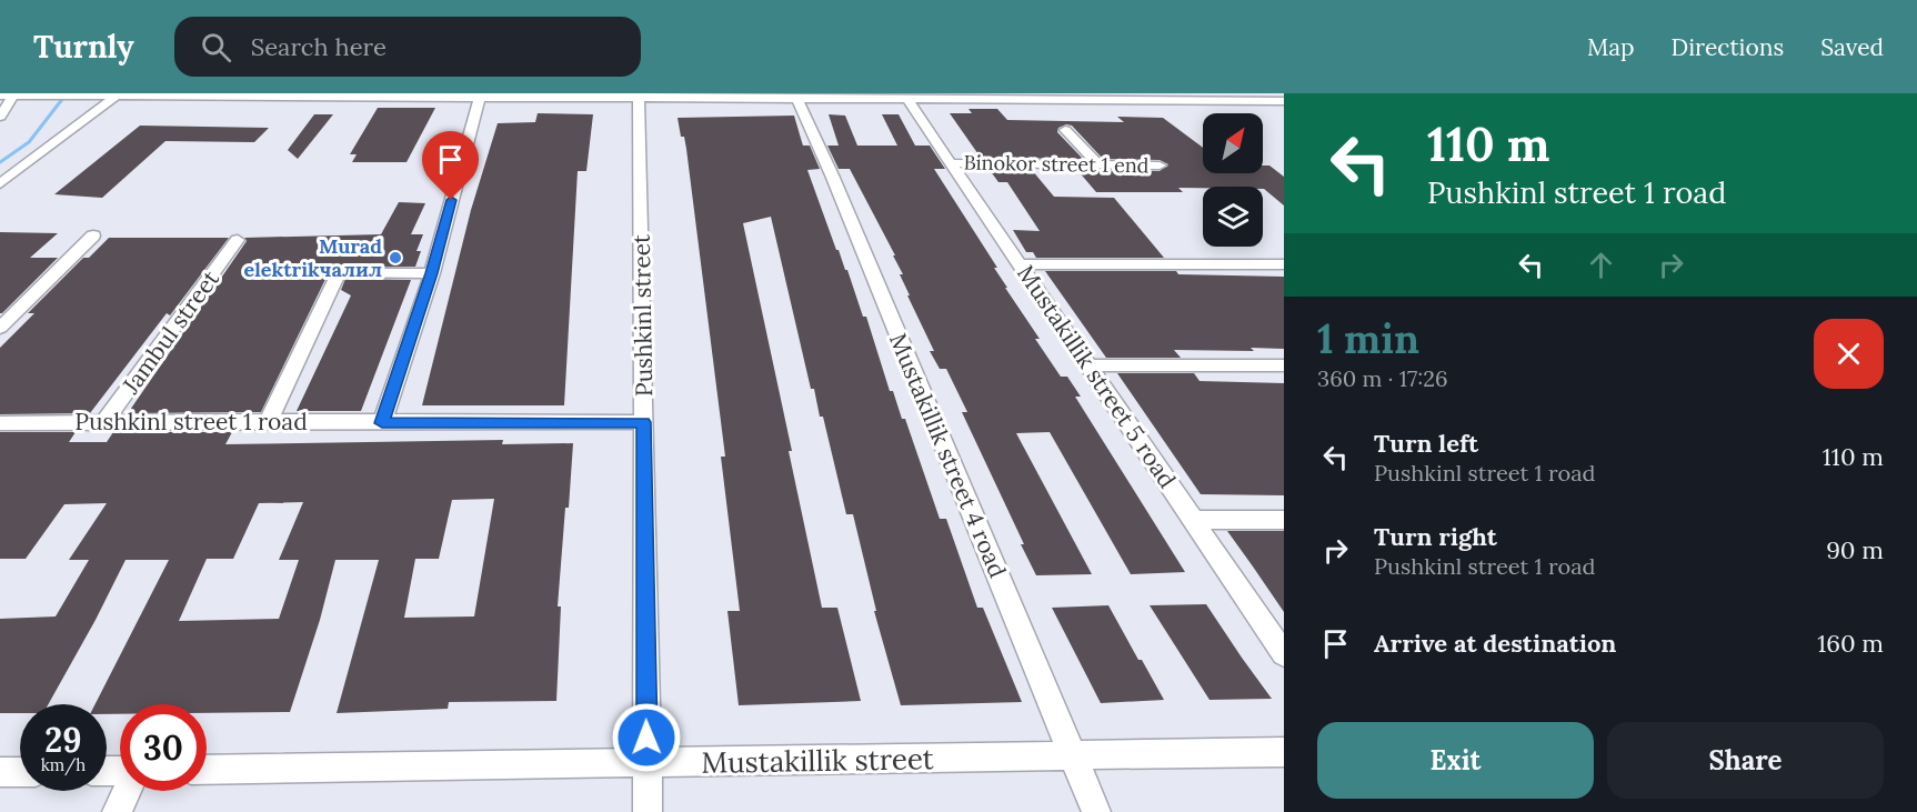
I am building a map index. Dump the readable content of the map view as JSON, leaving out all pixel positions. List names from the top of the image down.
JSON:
{
  "streets": {
    "street": [
      "Binokor street 1 end",
      "Pushkinl street",
      "Jambul street",
      "Mustakillik street 5 road",
      "Pushkinl street 1 road",
      "Mustakillik street 4 road",
      "Mustakillik street"
    ]
  },
  "crossings": [
    ["Binokor street 1 end", "Mustakillik street 5 road"],
    ["Pushkinl street", "Pushkinl street 1 road"],
    ["Pushkinl street", "Mustakillik street"],
    ["Jambul street", "Pushkinl street 1 road"],
    ["Mustakillik street 4 road", "Mustakillik street"]
  ],
  "places": ["Murad elektrikчалил"],
  "north": "top right",
  "page": {
    "header": "Turnly",
    "search": "Search here",
    "nav": ["Map", "Directions", "Saved"],
    "turn": ["110 m", "Pushkinl street 1 road"],
    "heading": ["1 min", "360 m · 17:26"],
    "list": [
      {
        "name": "Turn left",
        "note": "Pushkinl street 1 road",
        "value": "110 m"
      },
      {
        "name": "Turn right",
        "note": "Pushkinl street 1 road",
        "value": "90 m"
      },
      {
        "name": "Arrive at destination",
        "value": "160 m"
      }
    ],
    "speed": "29 km/h",
    "limit": "30",
    "buttons": ["Exit", "Share"]
  }
}
